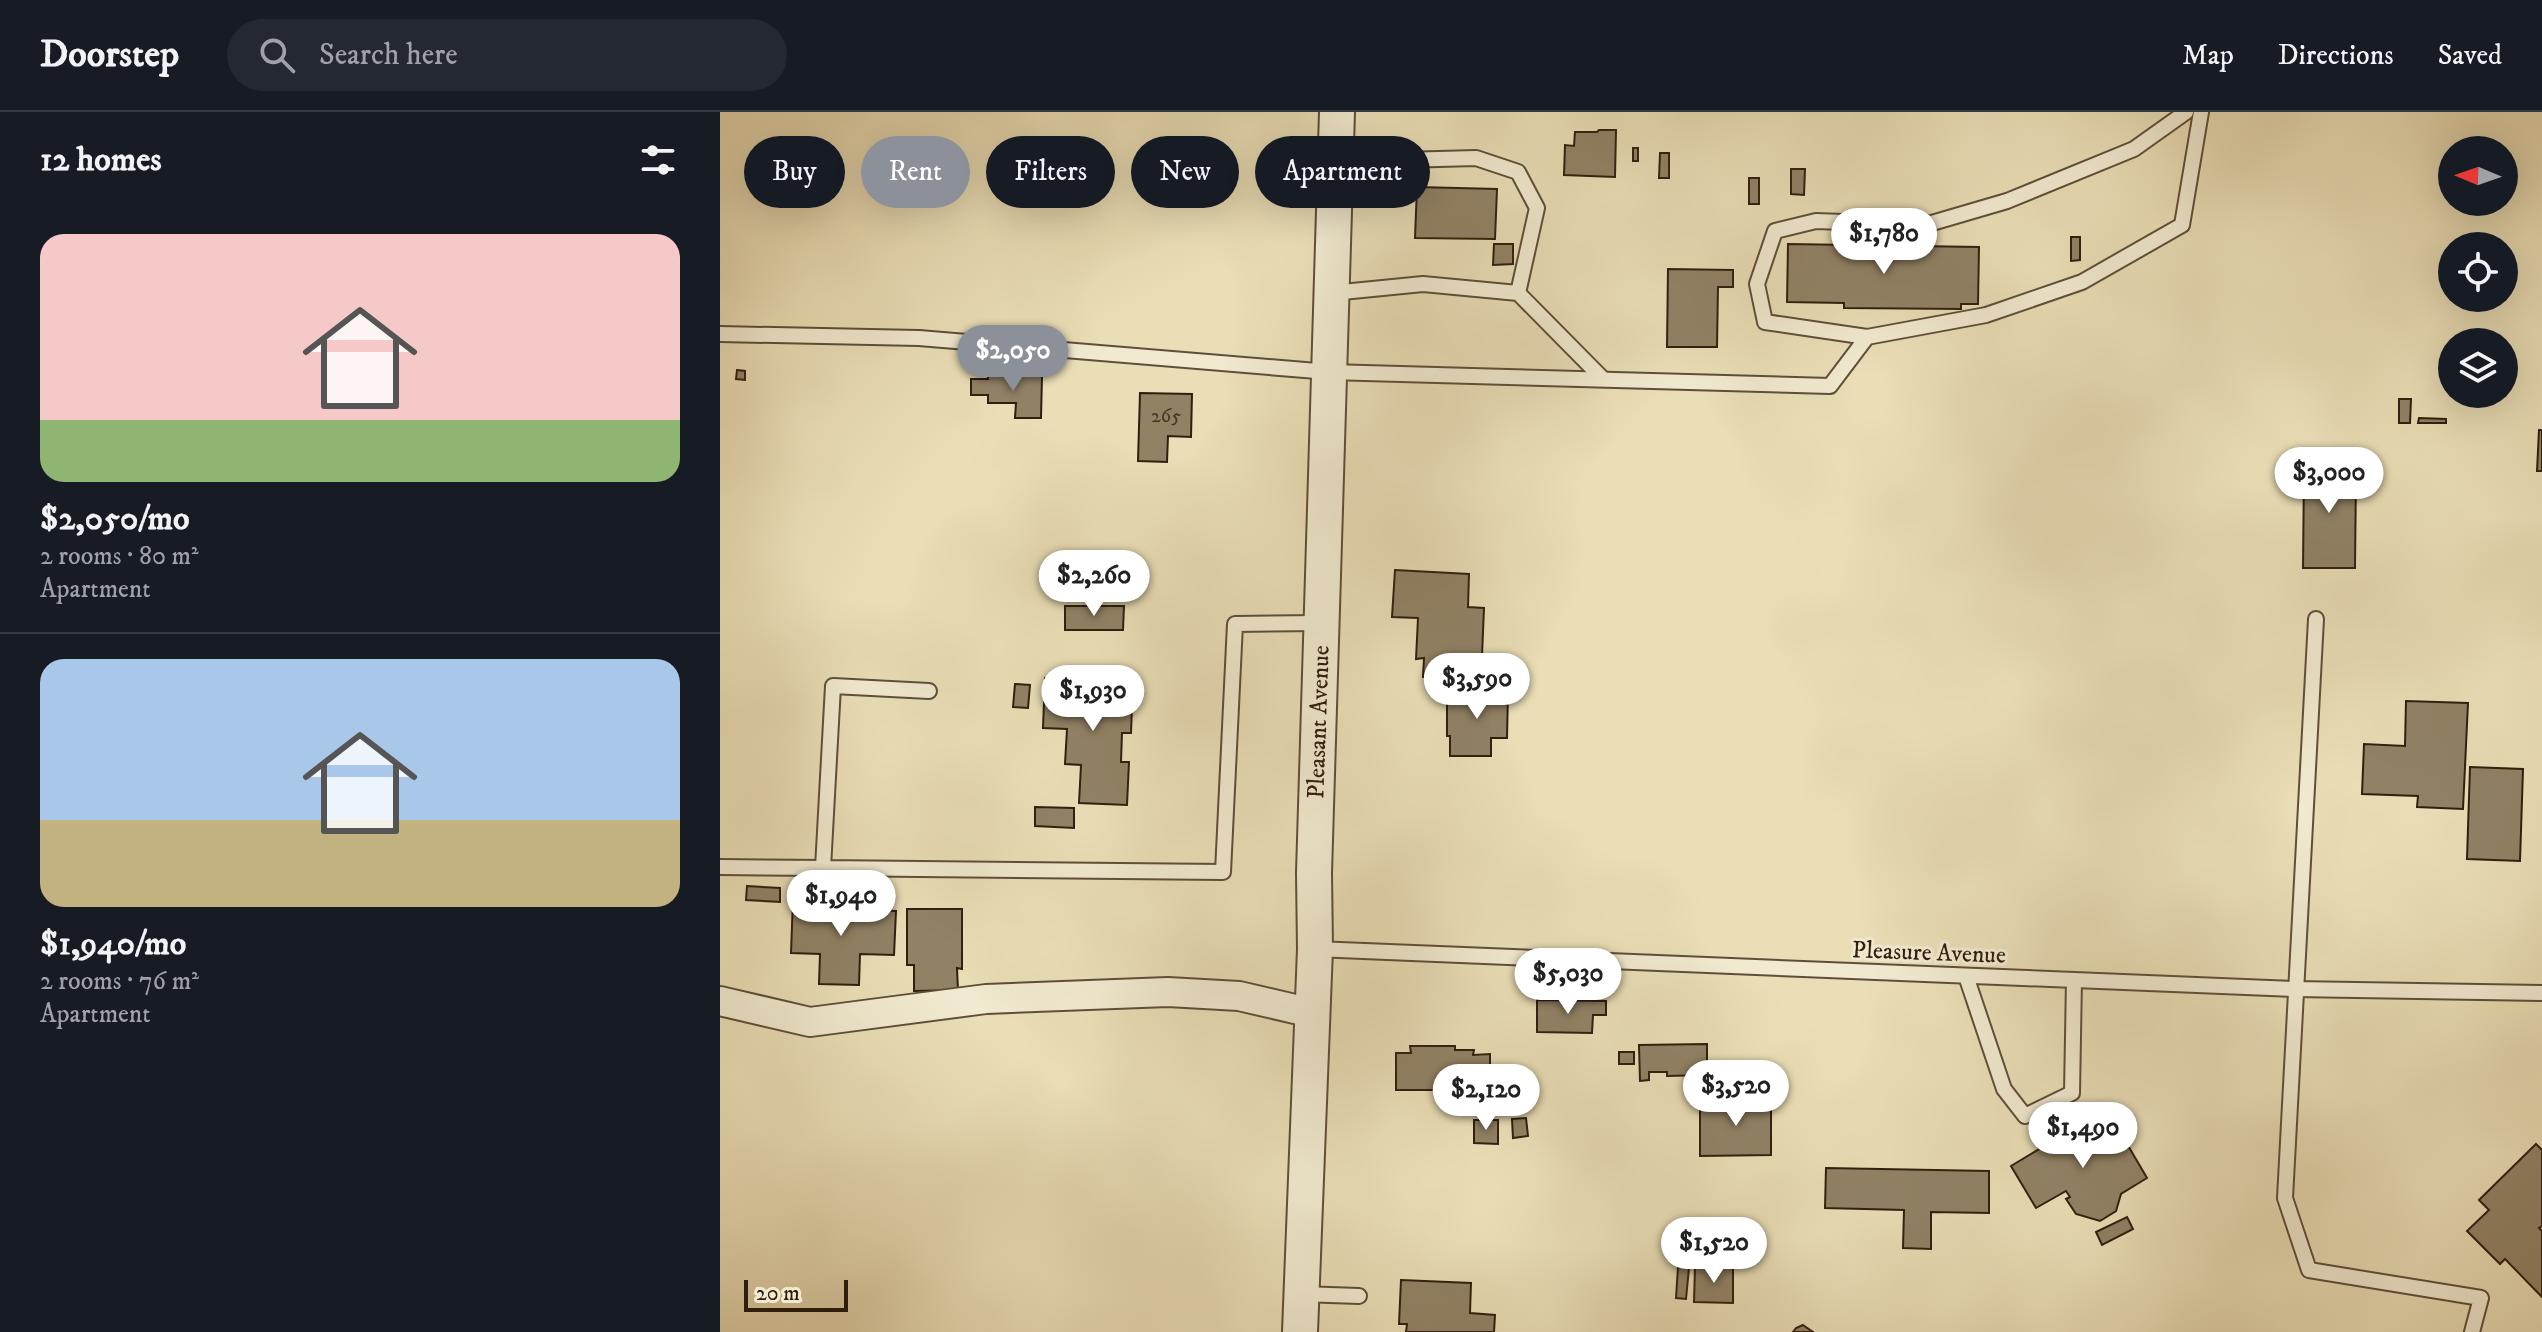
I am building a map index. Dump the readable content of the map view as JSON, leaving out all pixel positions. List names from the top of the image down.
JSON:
{
  "streets": {
    "street": ["Pleasant Avenue"],
    "lane": ["Pleasure Avenue"]
  },
  "crossings": [
    ["Pleasant Avenue", "Pleasure Avenue"]
  ],
  "house_numbers": ["265"],
  "scale_bar": "20 m",
  "north": "left",
  "page": {
    "header": "Doorstep",
    "search": "Search here",
    "nav": ["Map", "Directions", "Saved"],
    "heading": "12 homes",
    "chip": [
      "Buy",
      "Rent",
      "Filters",
      "New",
      "Apartment"
    ],
    "list": [
      {
        "name": "$2,050/mo",
        "note": "2 rooms · 80 m² · Apartment"
      },
      {
        "name": "$1,940/mo",
        "note": "2 rooms · 76 m² · Apartment"
      }
    ],
    "price": [
      "$1,780",
      "$2,050",
      "$3,000",
      "$2,260",
      "$3,590",
      "$1,930",
      "$1,940",
      "$5,030",
      "$3,520",
      "$2,120",
      "$1,490",
      "$1,520"
    ],
    "scale": "20 m"
  }
}
